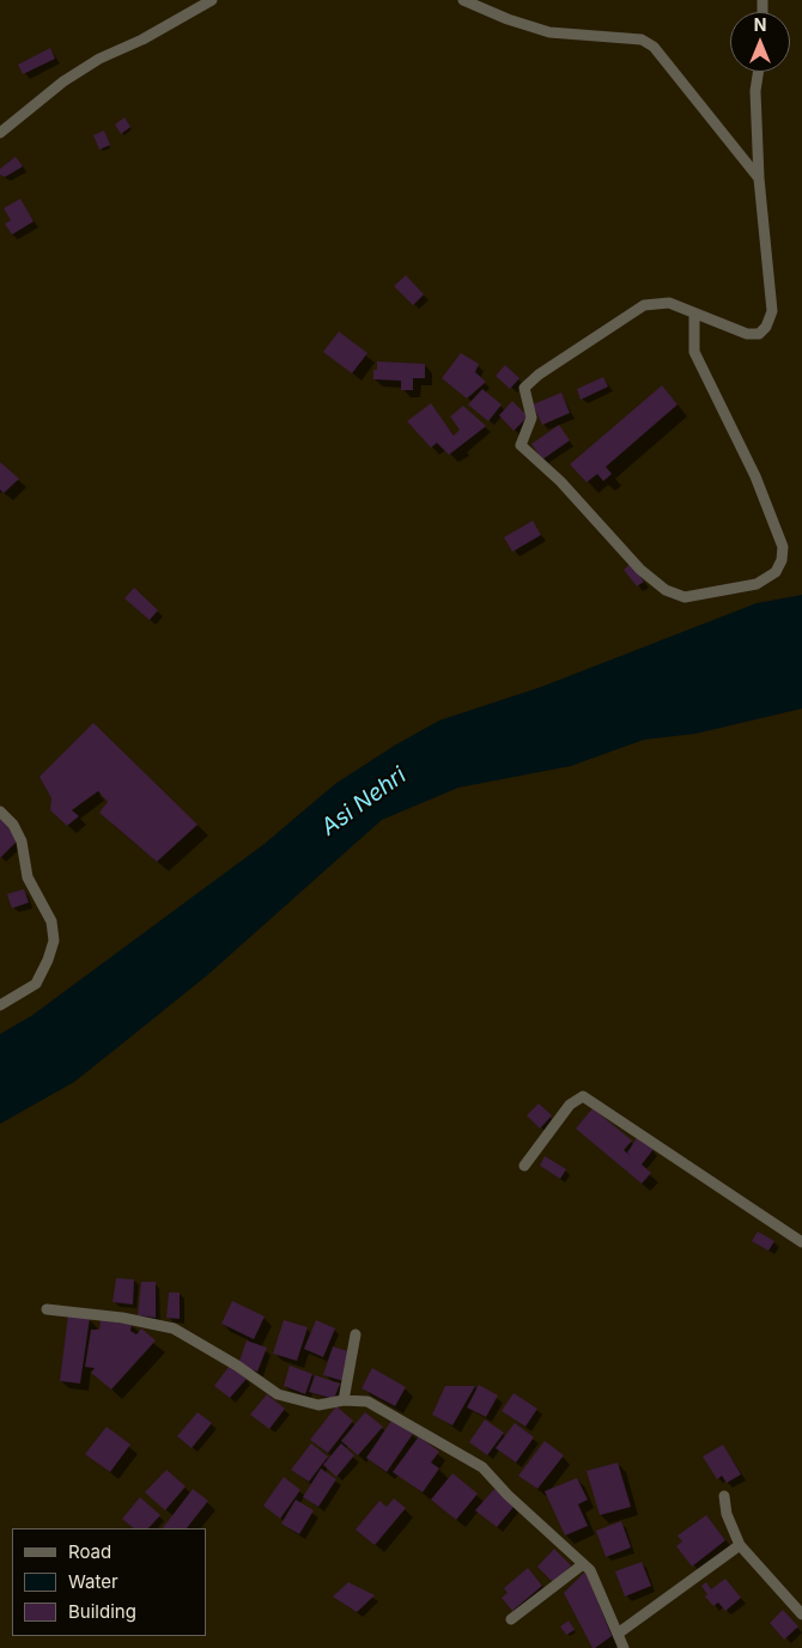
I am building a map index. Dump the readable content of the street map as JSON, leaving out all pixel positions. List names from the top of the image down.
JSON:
{
  "water": ["Asi Nehri"],
  "legend": ["Road", "Water", "Building"],
  "north": "top"
}
